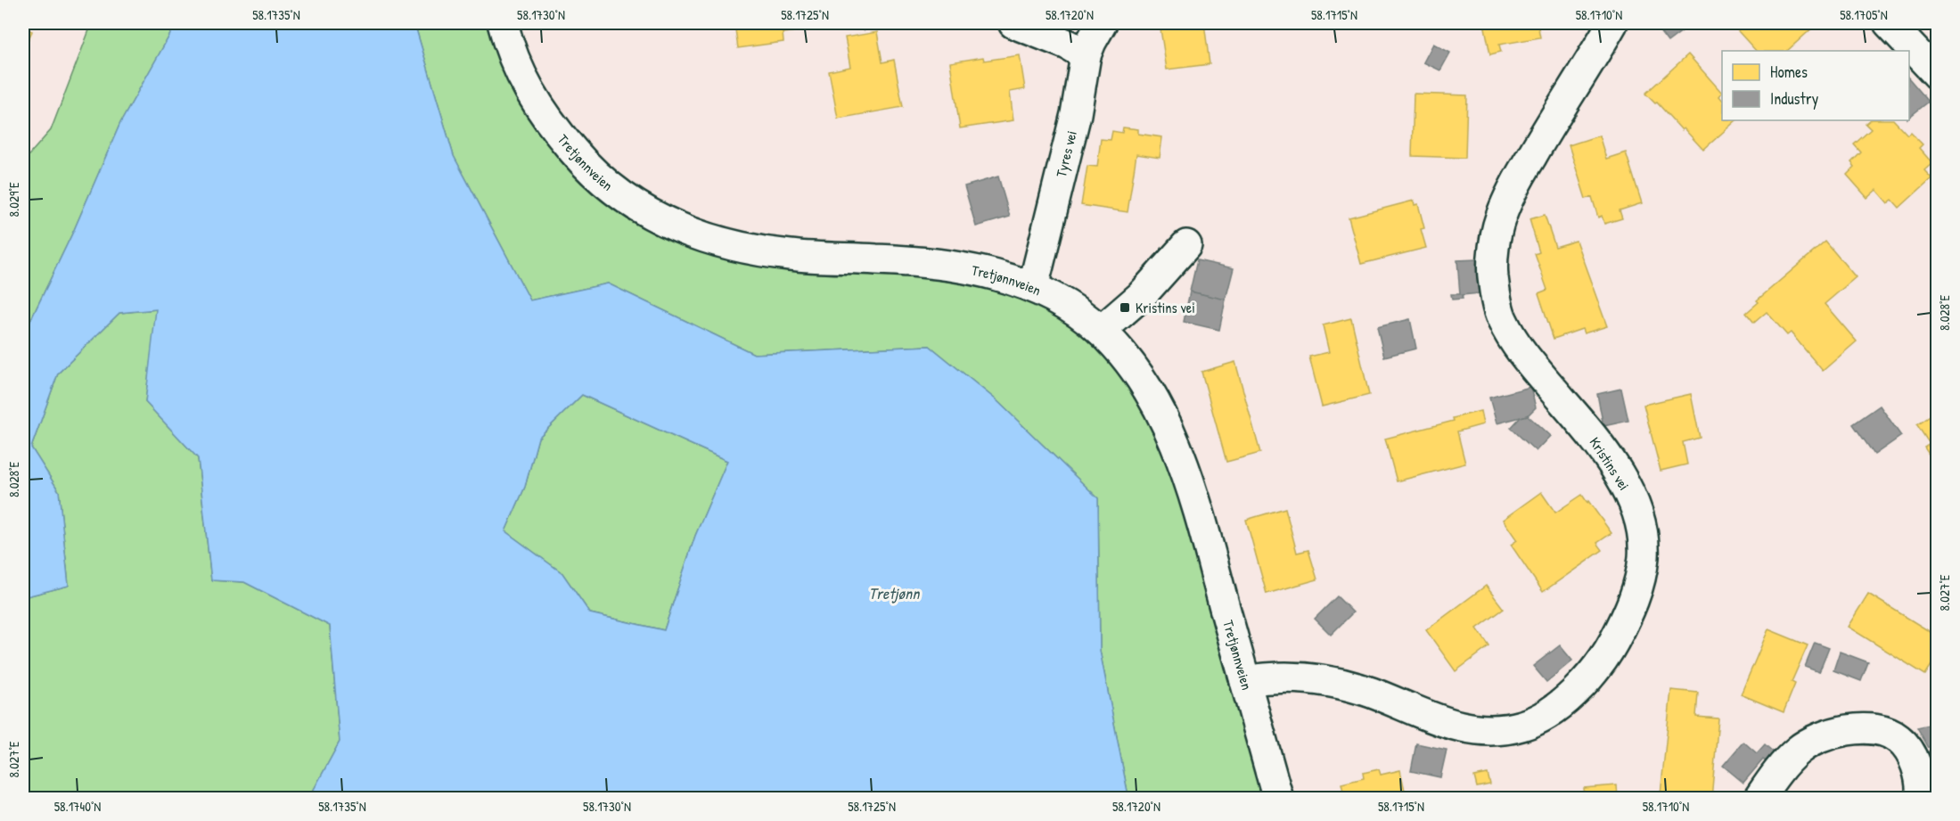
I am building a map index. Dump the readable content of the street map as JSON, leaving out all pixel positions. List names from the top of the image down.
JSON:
{
  "streets": {
    "street": ["Tyres vei", "Tretjønnveien", "Kristins vei"]
  },
  "crossings": [
    ["Tyres vei", "Tretjønnveien"],
    ["Tretjønnveien", "Kristins vei"]
  ],
  "water": ["Tretjønn"],
  "places": {
    "transit": ["Kristins vei"]
  },
  "legend": ["Homes", "Industry"],
  "coordinates": [
    "58.1735°N",
    "58.1730°N",
    "58.1725°N",
    "58.1720°N",
    "58.1715°N",
    "58.1710°N",
    "58.1705°N",
    "8.029°E",
    "8.028°E",
    "8.027°E",
    "58.1740°N"
  ]
}
